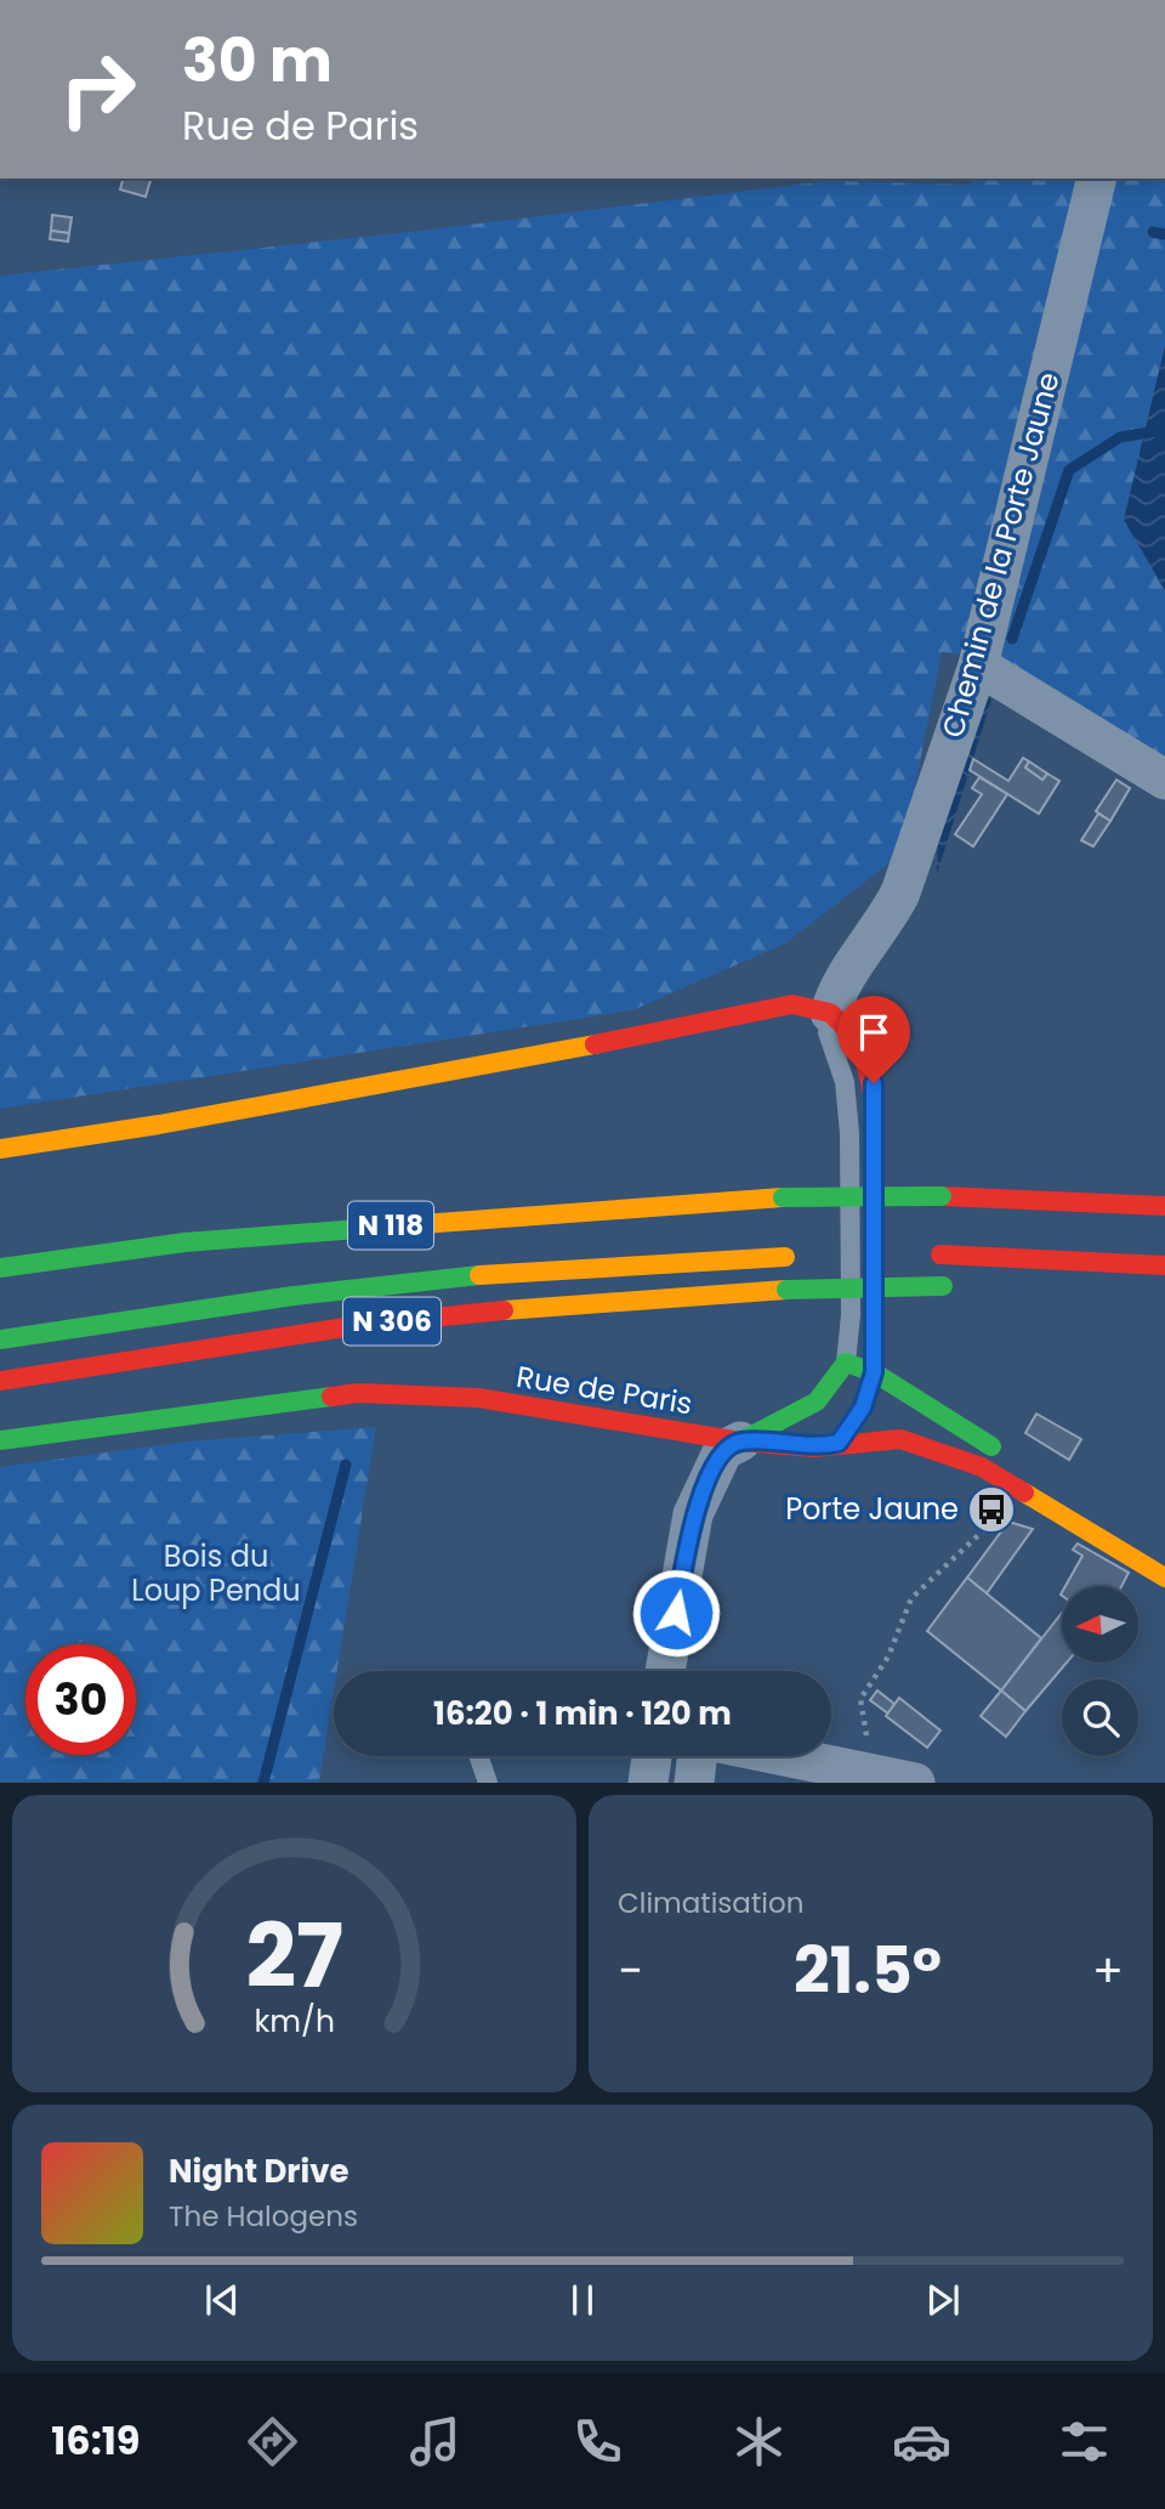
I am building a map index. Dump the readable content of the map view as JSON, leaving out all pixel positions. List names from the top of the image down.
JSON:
{
  "streets": {
    "main road": ["N 118", "N 306", "Rue de Paris"],
    "street": ["Chemin de la Porte Jaune"]
  },
  "parks": ["Bois du Loup Pendu"],
  "places": {
    "bus stop": ["Porte Jaune"]
  },
  "north": "left",
  "page": {
    "turn": ["30 m", "Rue de Paris"],
    "limit": "30",
    "trip": "16:20 · 1 min · 120 m",
    "tile": "Climatisation",
    "heat": ["−", "21.5°", "+"],
    "song": ["Night Drive", "The Halogens"],
    "tabs": "16:19",
    "gauge": ["27", "km/h"]
  }
}
